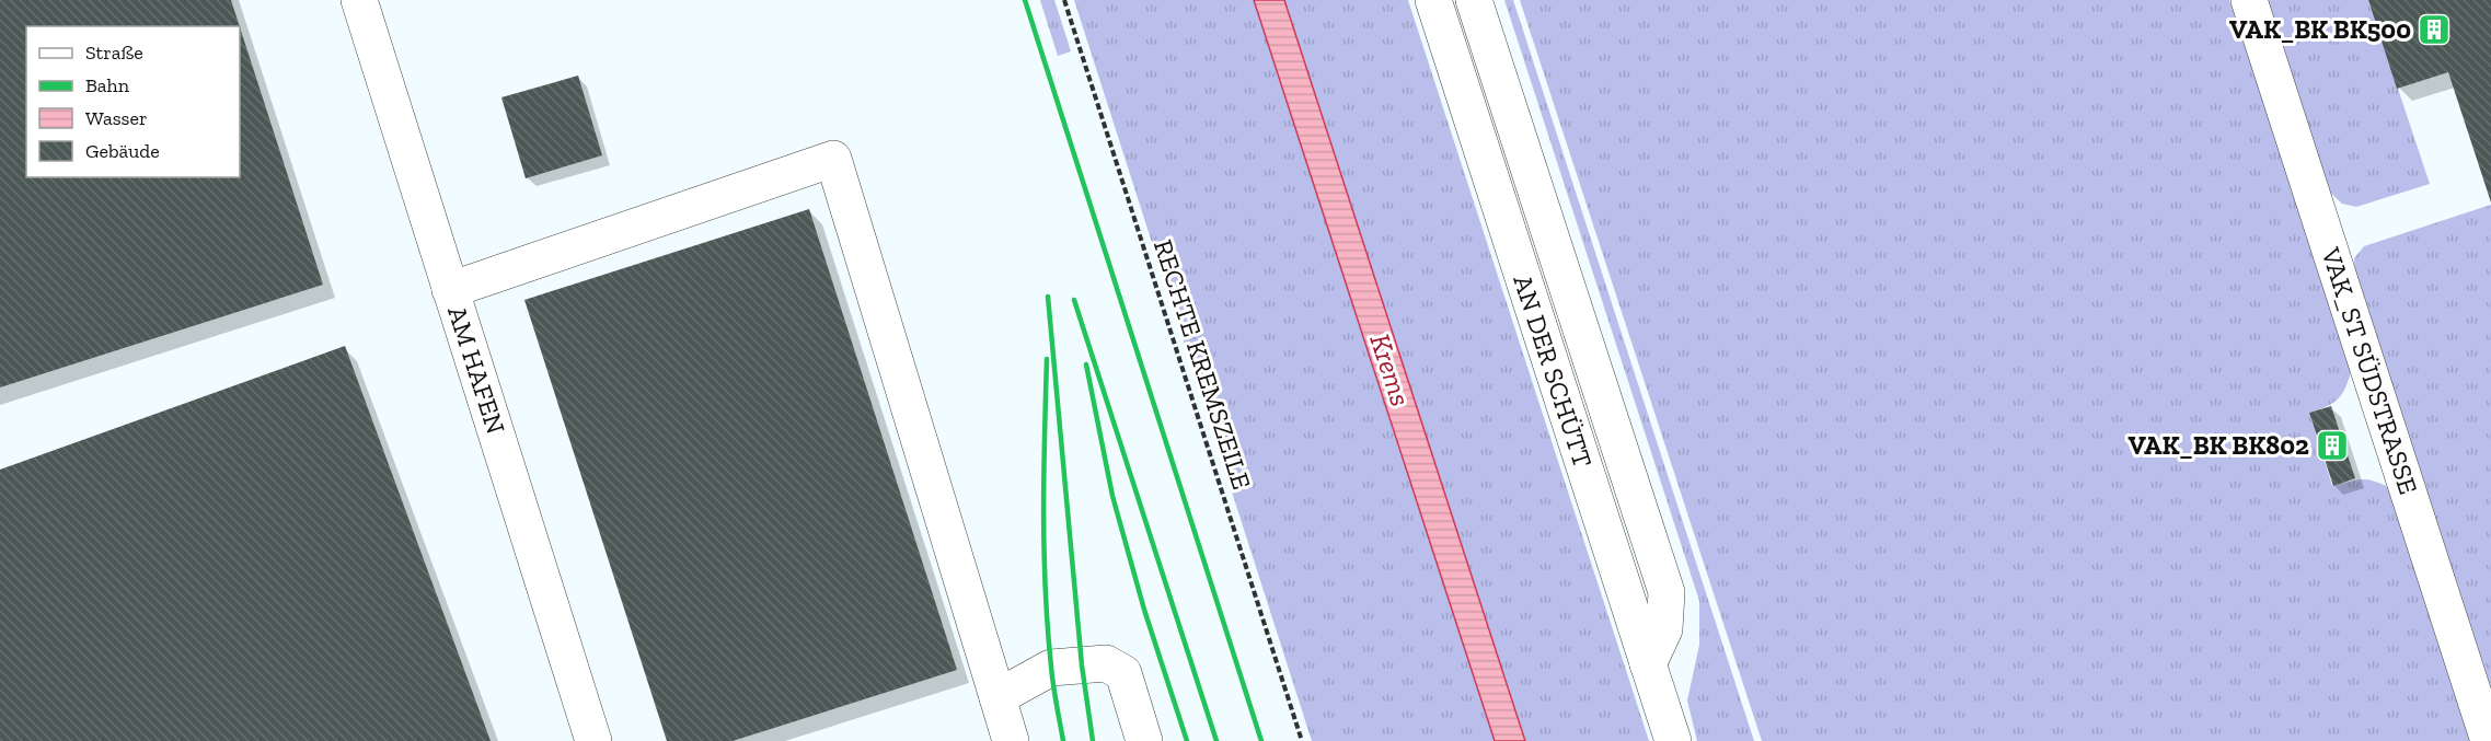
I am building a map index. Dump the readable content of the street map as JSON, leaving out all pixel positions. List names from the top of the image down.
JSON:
{
  "streets": {
    "street": ["AM HAFEN", "AN DER SCHÜTT", "VAK_ST SÜDSTRASSE"],
    "path": ["RECHTE KREMSZEILE"]
  },
  "water": ["Krems"],
  "places": {
    "building": ["VAK_BK BK500", "VAK_BK BK802"]
  },
  "legend": [
    "Straße",
    "Bahn",
    "Wasser",
    "Gebäude"
  ]
}
